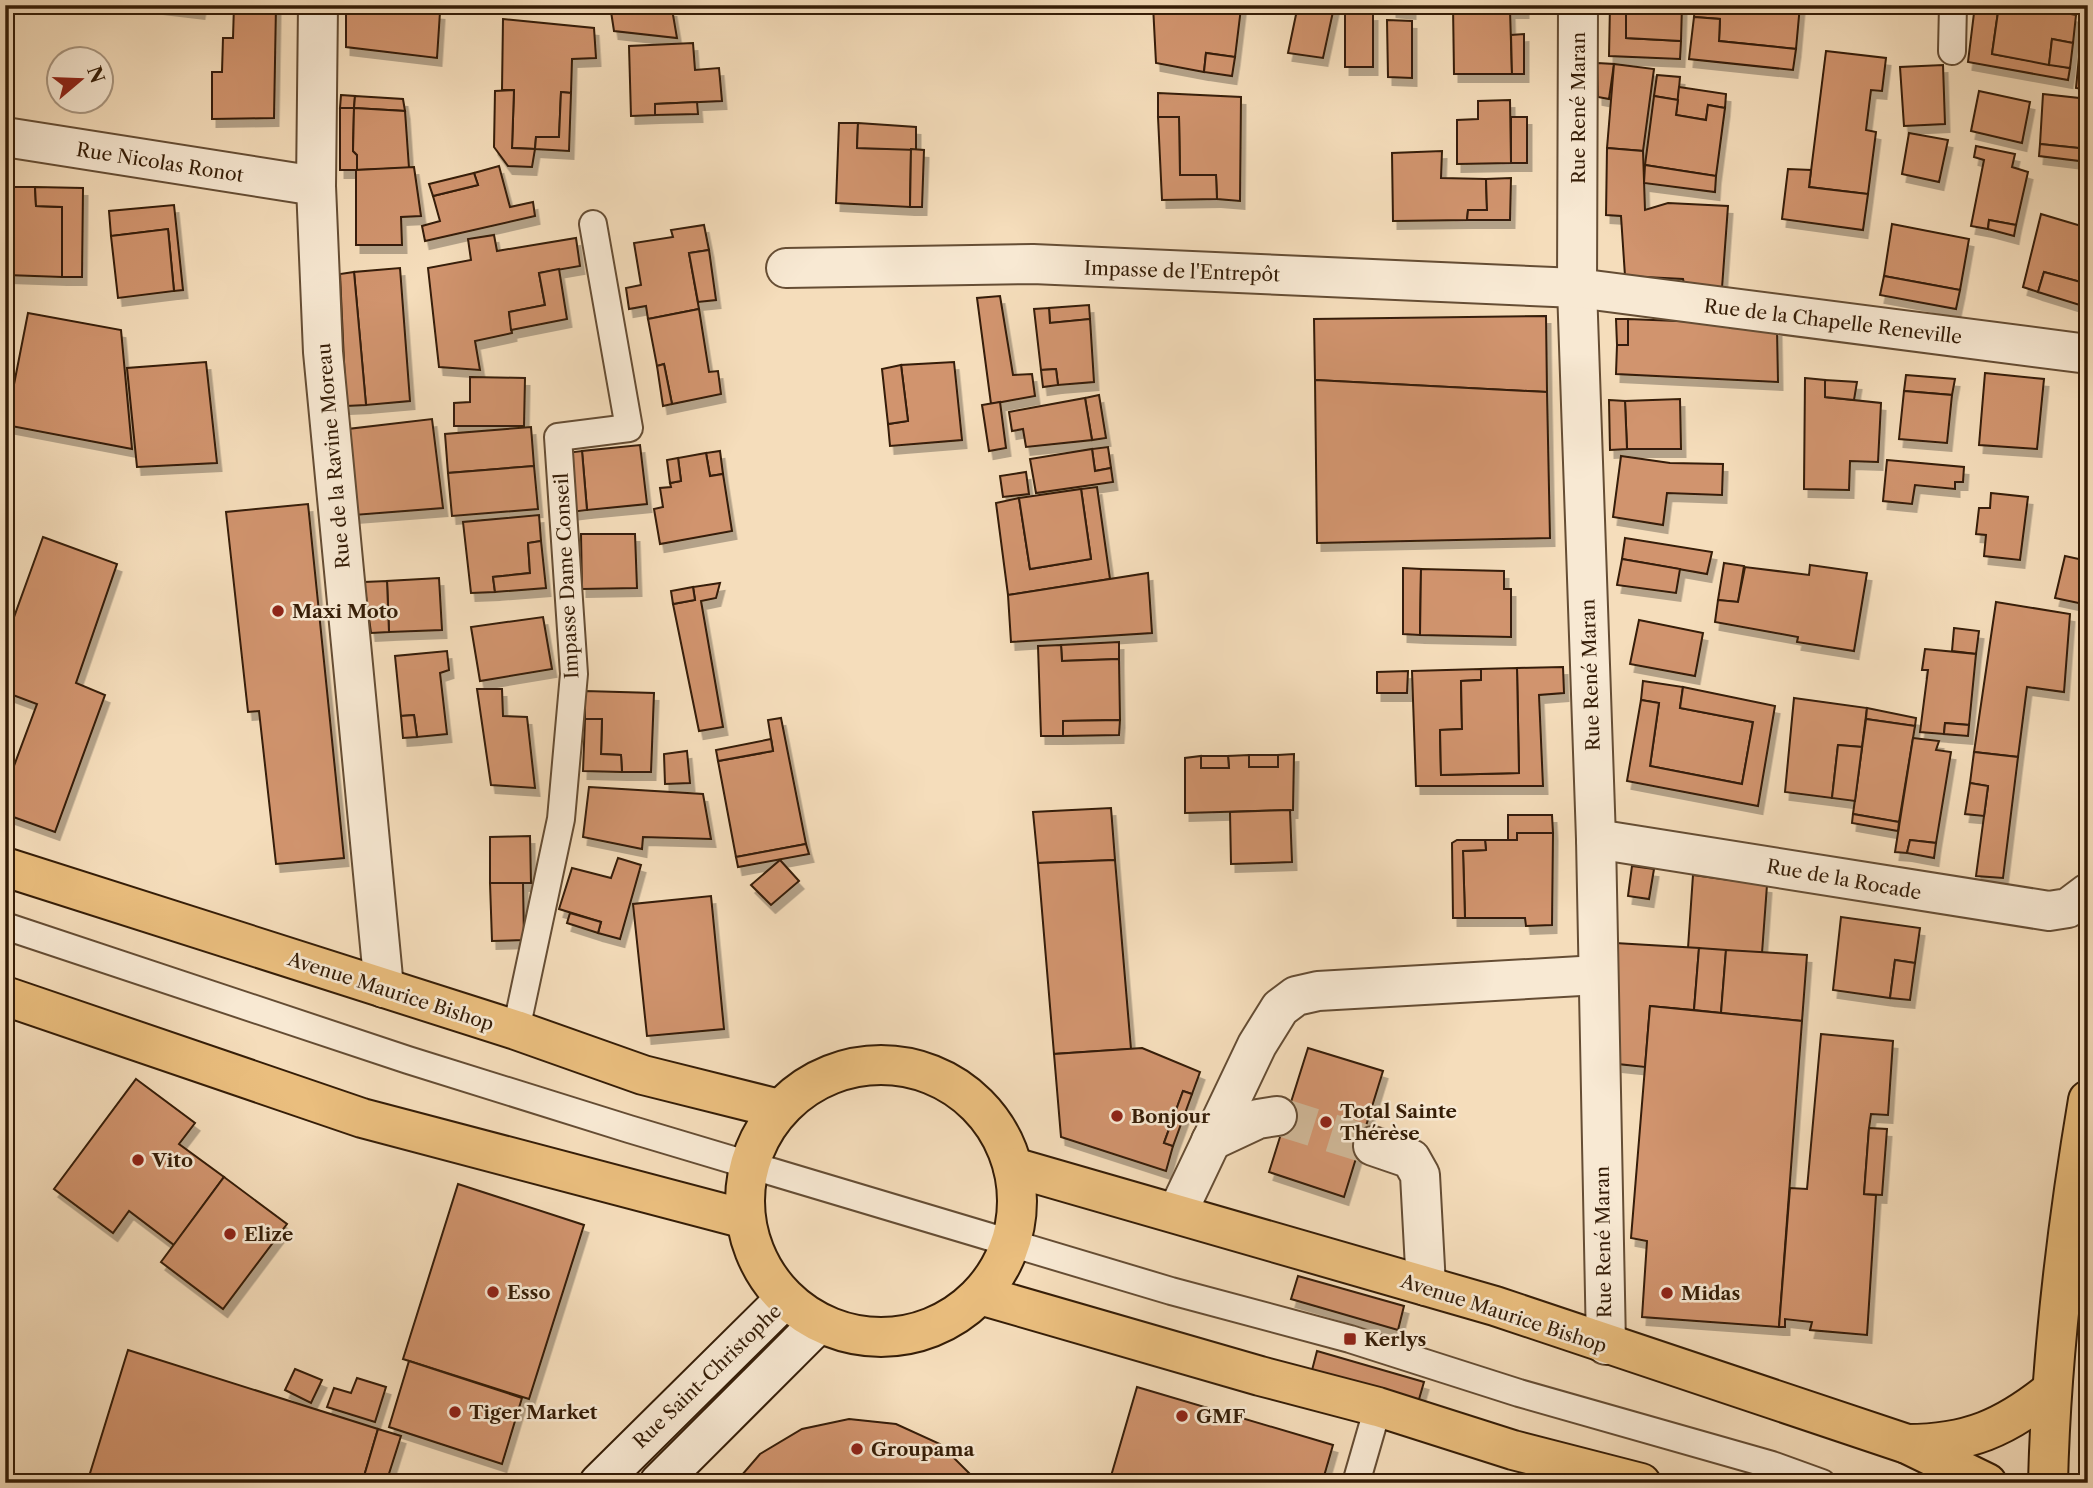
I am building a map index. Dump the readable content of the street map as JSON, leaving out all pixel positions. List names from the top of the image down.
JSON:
{
  "streets": {
    "main road": ["Avenue Maurice Bishop"],
    "street": [
      "Rue René Maran",
      "Rue Nicolas Ronot",
      "Impasse de l'Entrepôt",
      "Rue de la Chapelle Reneville",
      "Rue de la Ravine Moreau",
      "Rue de la Rocade",
      "Rue Saint-Christophe"
    ],
    "lane": ["Impasse Dame Conseil"]
  },
  "crossings": [
    ["Rue René Maran", "Impasse de l'Entrepôt"],
    ["Rue René Maran", "Rue de la Chapelle Reneville"],
    ["Rue René Maran", "Rue de la Rocade"],
    ["Rue René Maran", "Avenue Maurice Bishop"],
    ["Rue Nicolas Ronot", "Rue de la Ravine Moreau"],
    ["Impasse de l'Entrepôt", "Rue de la Chapelle Reneville"],
    ["Rue de la Ravine Moreau", "Avenue Maurice Bishop"],
    ["Impasse Dame Conseil", "Avenue Maurice Bishop"]
  ],
  "places": {
    "other": [
      "Maxi Moto",
      "Bonjour",
      "Total Sainte Thérèse",
      "Vito",
      "Elize",
      "Esso",
      "Midas",
      "Tiger Market",
      "GMF",
      "Groupama"
    ],
    "transit": ["Kerlys"]
  },
  "north": "right"
}
